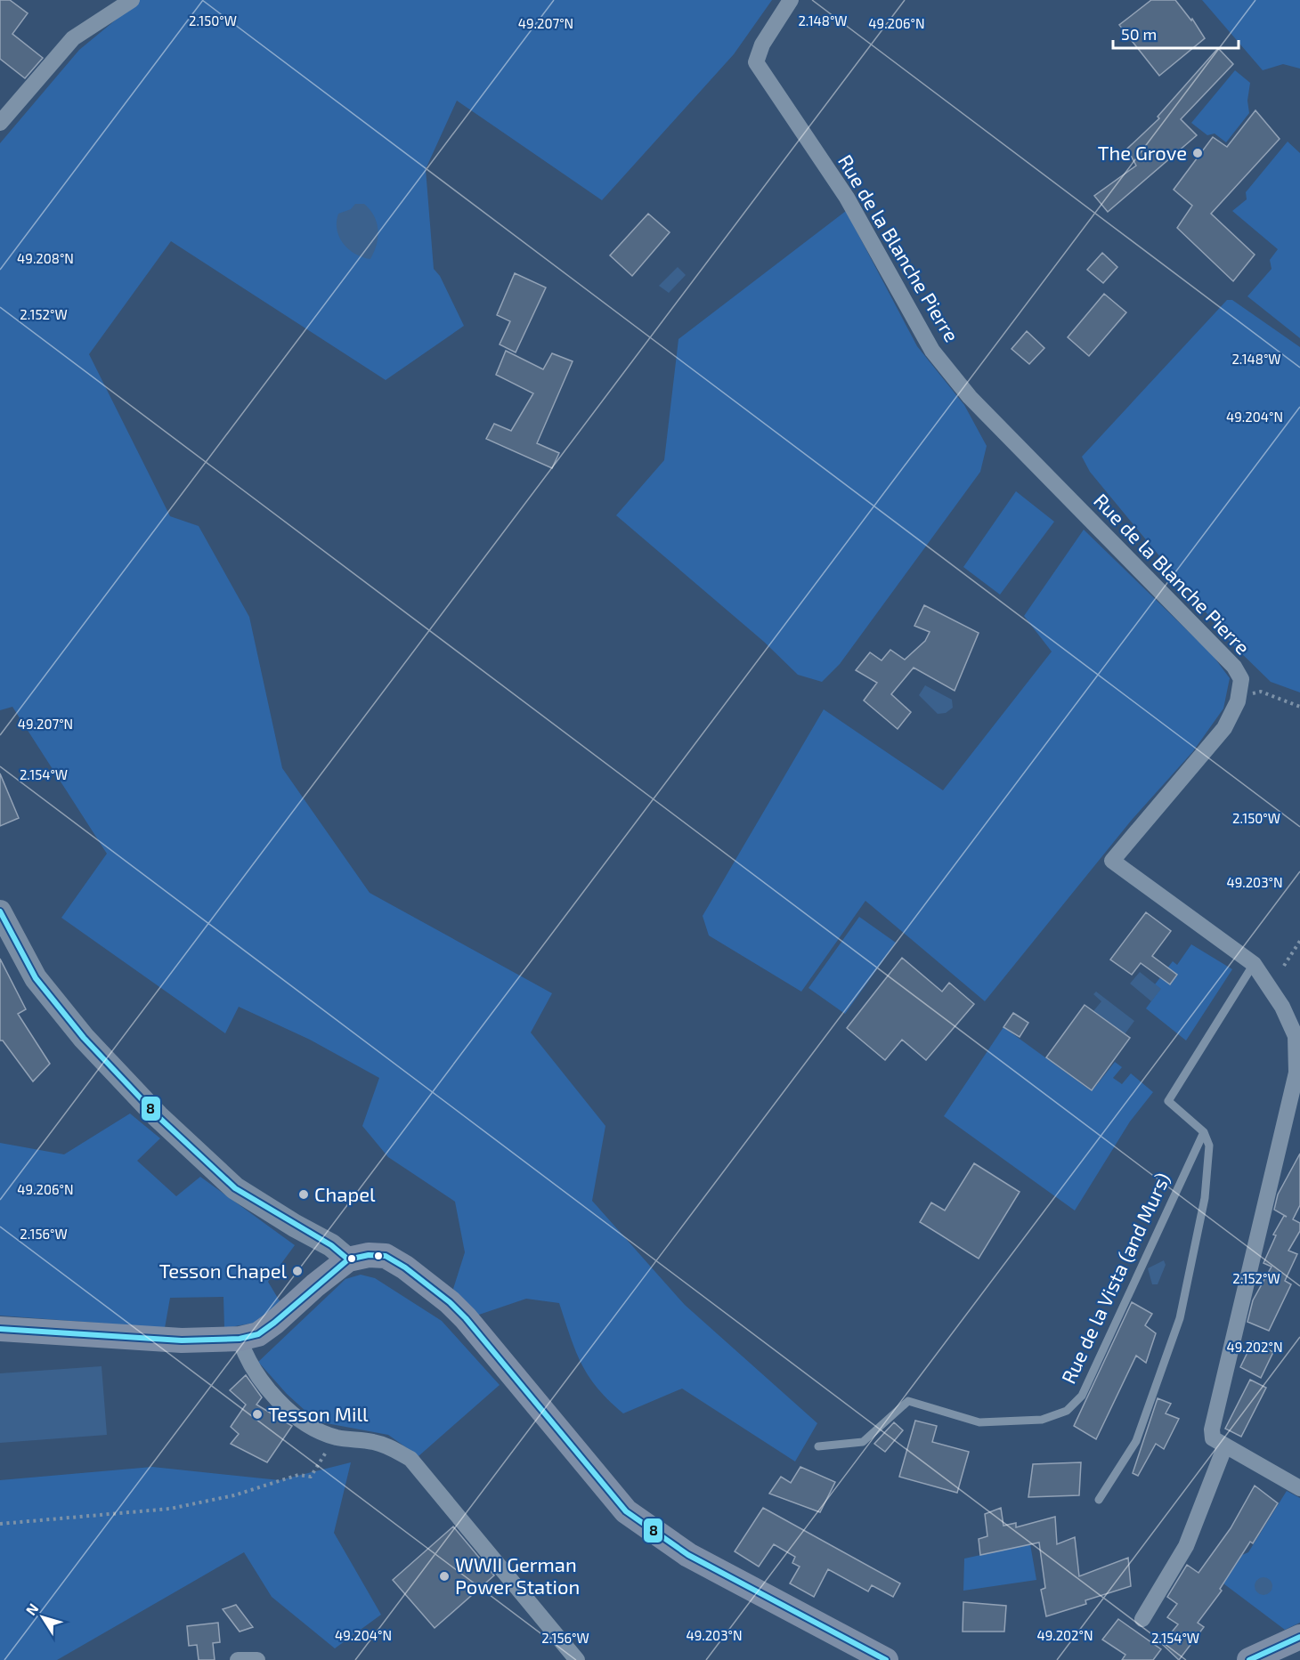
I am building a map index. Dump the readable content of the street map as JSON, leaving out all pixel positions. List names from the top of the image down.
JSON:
{
  "streets": {
    "street": ["Rue de la Blanche Pierre"],
    "lane": ["Rue de la Vista (and Murs)"]
  },
  "places": [
    "The Grove",
    "Chapel",
    "Tesson Chapel",
    "Tesson Mill",
    "WWII German Power Station"
  ],
  "lines": ["transit line 8"],
  "scale_bar": "50 m",
  "north": "top left",
  "coordinates": [
    "2.150°W",
    "2.148°W",
    "49.206°N",
    "49.207°N",
    "49.208°N",
    "2.152°W",
    "49.204°N",
    "2.154°W",
    "49.203°N",
    "2.156°W",
    "49.202°N"
  ]
}
